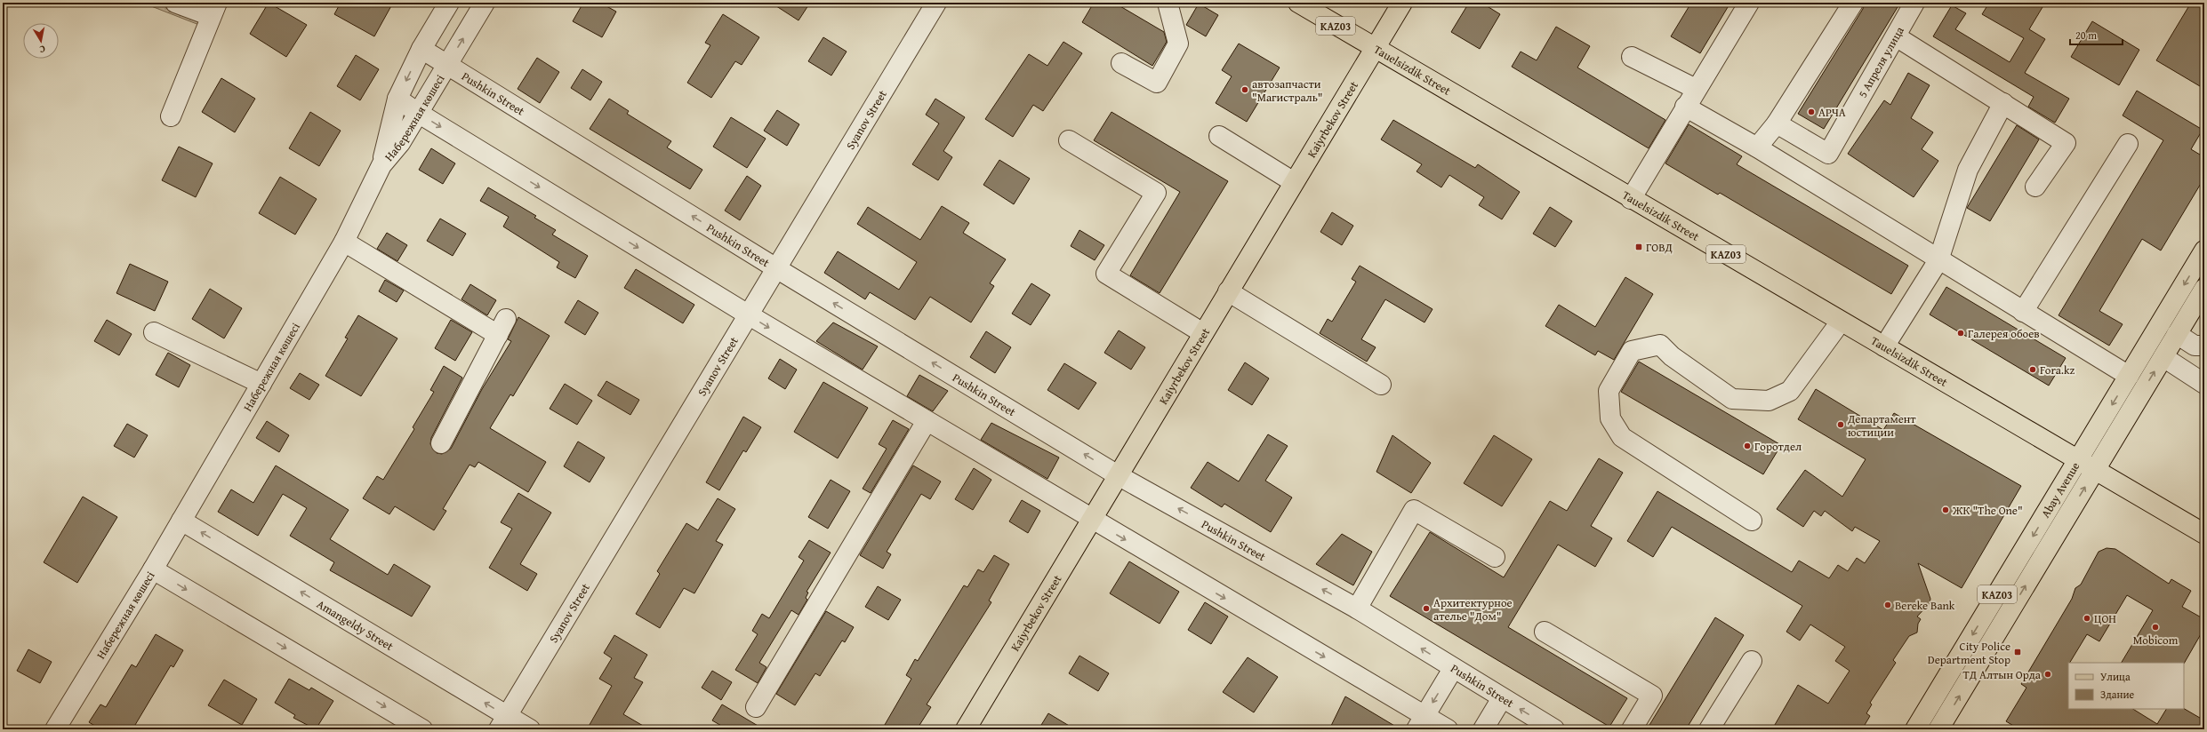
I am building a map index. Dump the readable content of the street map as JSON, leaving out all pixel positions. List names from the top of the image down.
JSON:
{
  "streets": {
    "main road": [
      "KАZ03",
      "Tauelsіzdіk Street",
      "Kaiyrbekov Street",
      "Abay Avenue"
    ],
    "street": [
      "5 Апреля улица",
      "Pushkin Street",
      "Набережная көшесі",
      "Syanov Street",
      "Amangeldy Street"
    ]
  },
  "crossings": [
    ["KАZ03", "Tauelsіzdіk Street"],
    ["KАZ03", "Abay Avenue"],
    ["Tauelsіzdіk Street", "Kaiyrbekov Street"],
    ["Tauelsіzdіk Street", "Abay Avenue"],
    ["Pushkin Street", "Набережная көшесі"],
    ["Pushkin Street", "Syanov Street"],
    ["Pushkin Street", "Kaiyrbekov Street"],
    ["Набережная көшесі", "Amangeldy Street"],
    ["Syanov Street", "Amangeldy Street"]
  ],
  "places": {
    "other": [
      "автозапчасти \"Магистраль\"",
      "АРЧА",
      "Галерея обоев",
      "Fora.kz",
      "Департамент юстиции",
      "Горотдел",
      "ЖК \"The One\"",
      "Bereke Bank",
      "Архитектурное ателье \"Дом\"",
      "ЦОН",
      "Mobicom",
      "ТД Алтын Орда"
    ],
    "transit": ["ГОВД", "City Police Department Stop"]
  },
  "legend": ["Улица", "Здание"],
  "scale_bar": "20 m",
  "north": "bottom"
}
